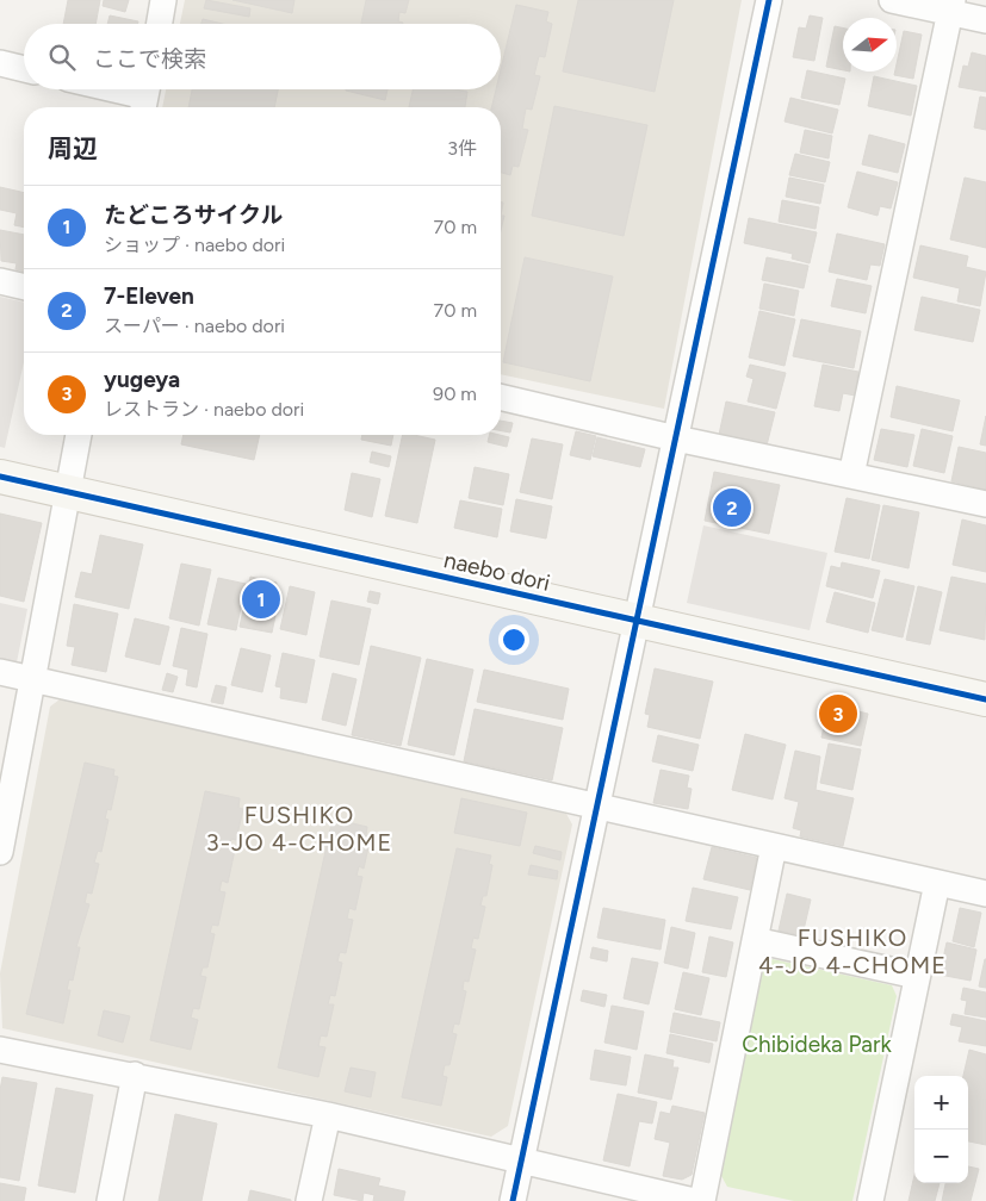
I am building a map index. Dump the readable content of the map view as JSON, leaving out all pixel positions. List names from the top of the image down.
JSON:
{
  "streets": {
    "street": ["naebo dori"]
  },
  "districts": ["FUSHIKO 3-JO 4-CHOME", "FUSHIKO 4-JO 4-CHOME"],
  "parks": ["Chibideka Park"],
  "north": "right",
  "page": {
    "search": "ここで検索",
    "heading": ["周辺", "3件"],
    "list": [
      {
        "mark": "1",
        "name": "たどころサイクル",
        "note": "ショップ · naebo dori",
        "value": "70 m"
      },
      {
        "mark": "2",
        "name": "7-Eleven",
        "note": "スーパー · naebo dori",
        "value": "70 m"
      },
      {
        "mark": "3",
        "name": "yugeya",
        "note": "レストラン · naebo dori",
        "value": "90 m"
      }
    ],
    "pins": ["2", "1", "3"],
    "map_buttons": ["+", "−"]
  }
}
